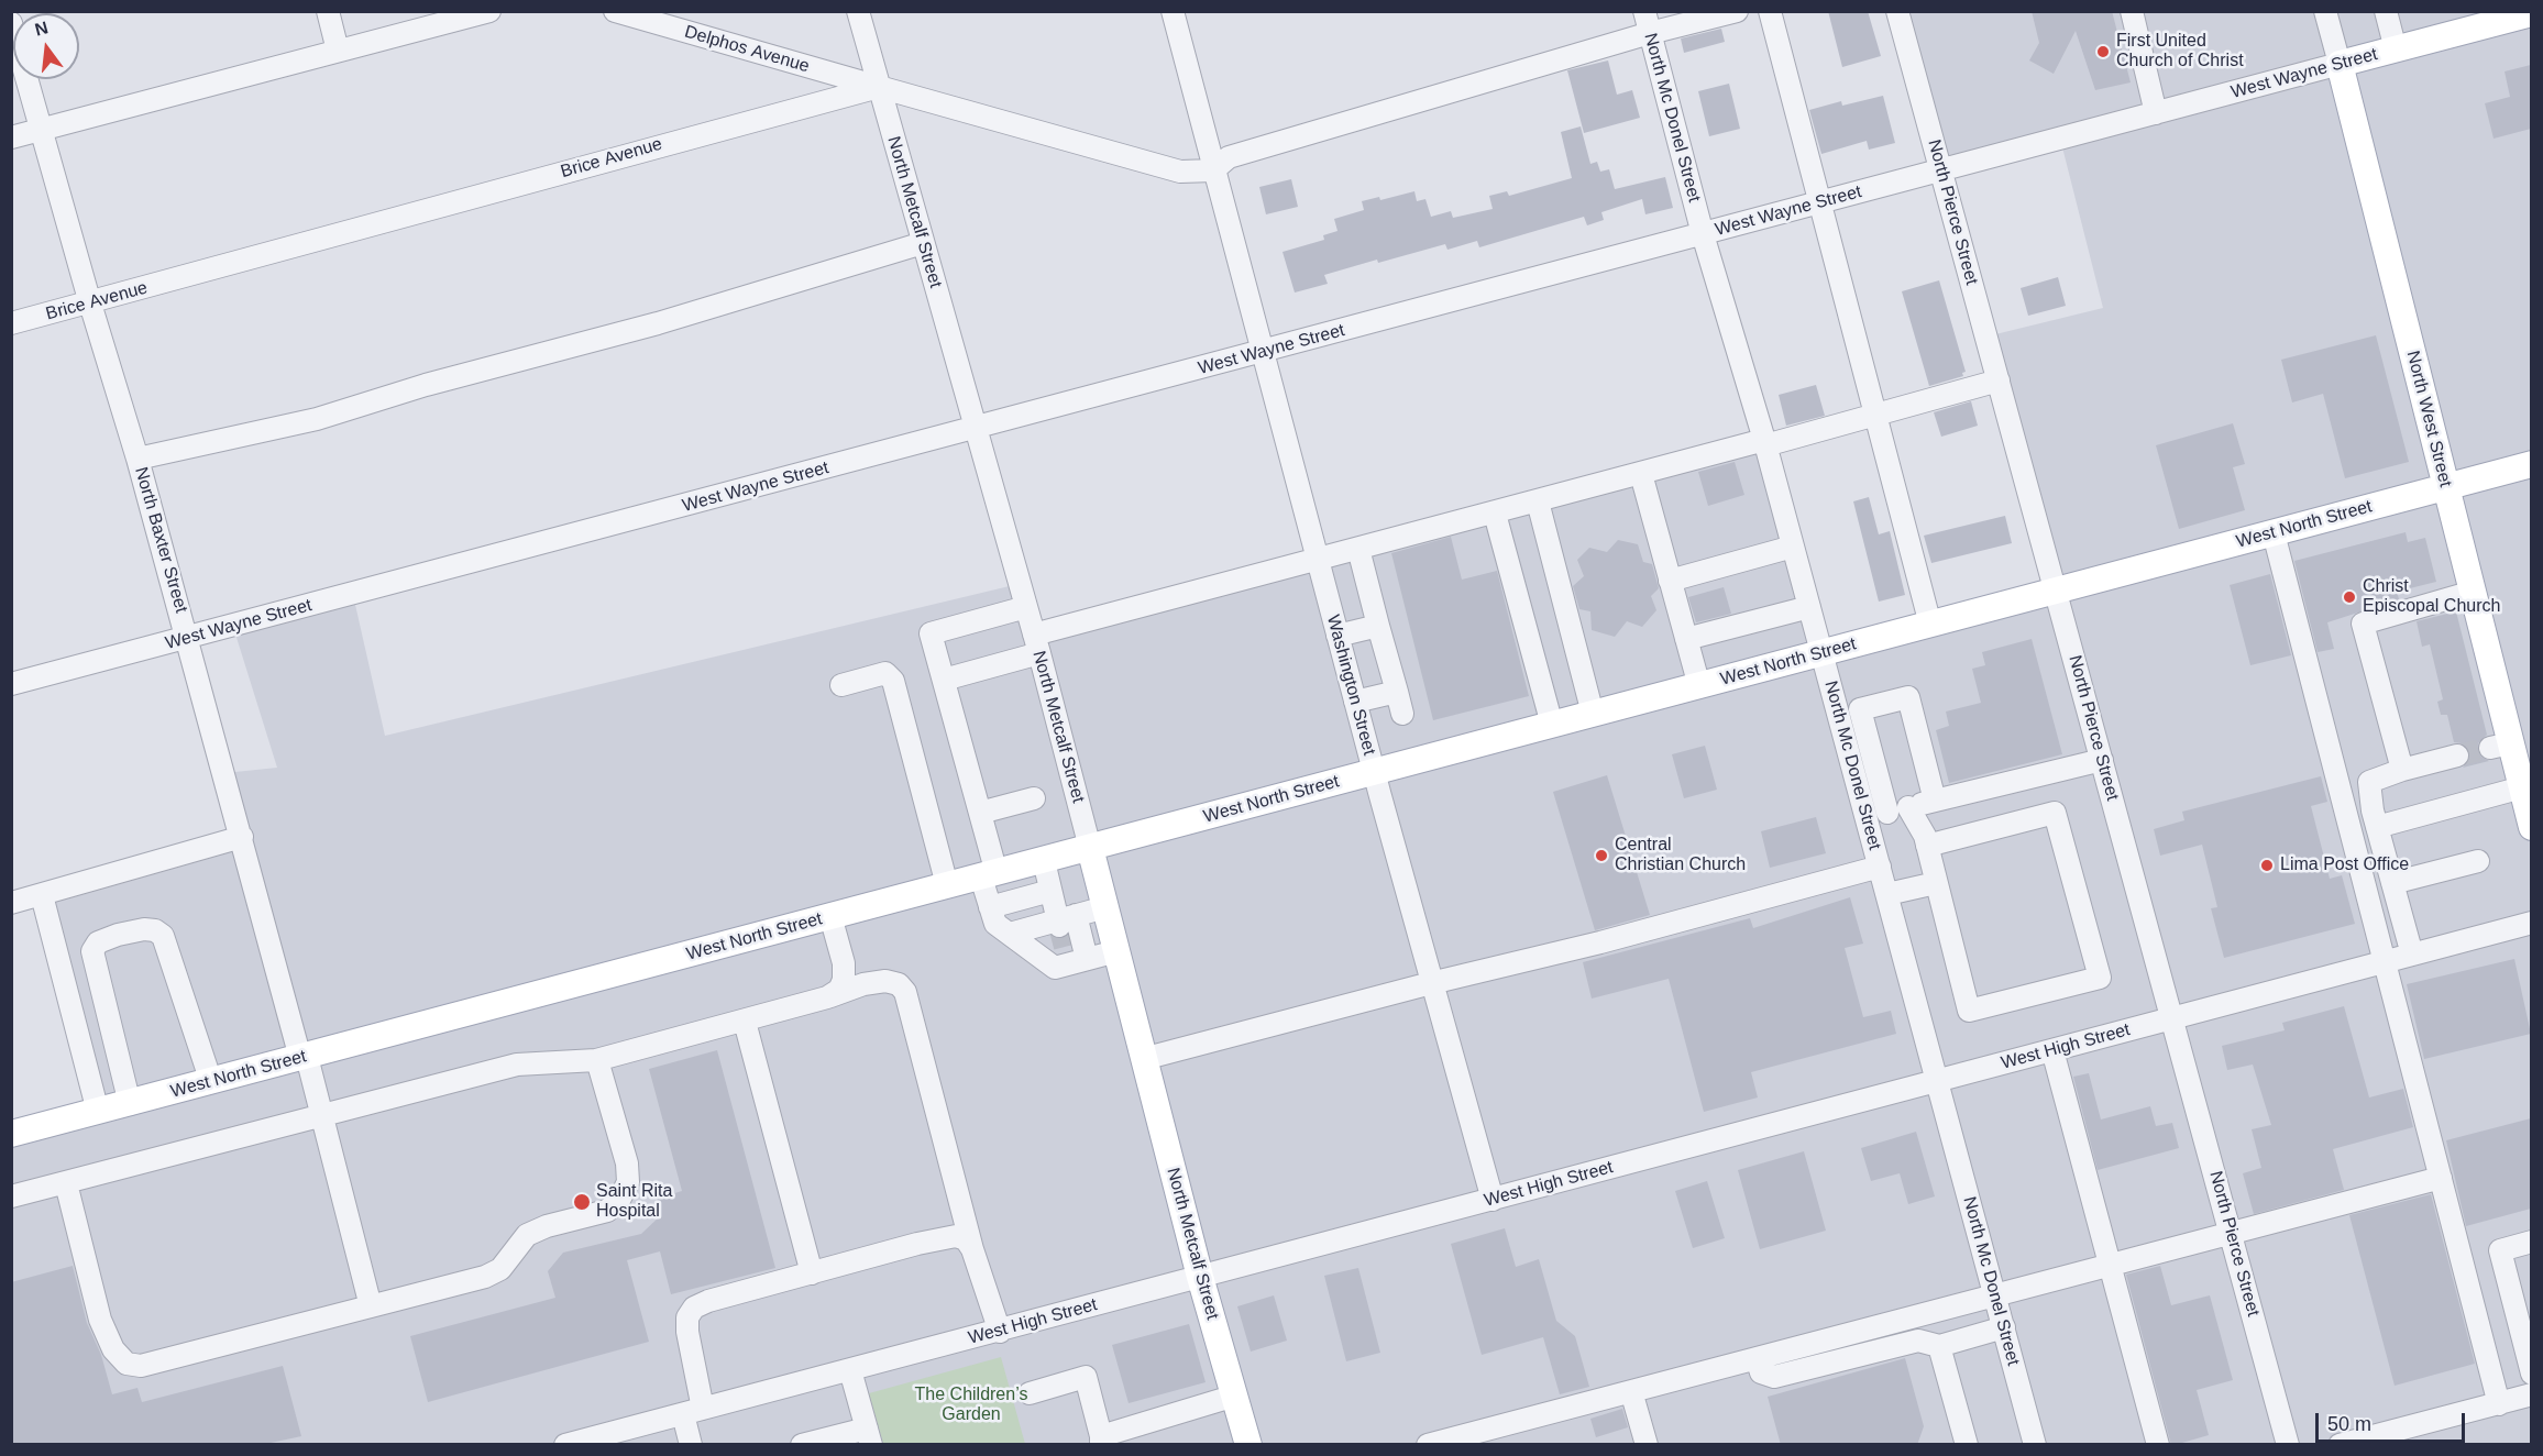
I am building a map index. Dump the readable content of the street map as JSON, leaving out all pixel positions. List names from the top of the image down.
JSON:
{
  "streets": {
    "main road": [
      "West Wayne Street",
      "North Metcalf Street",
      "North West Street",
      "West North Street"
    ],
    "street": [
      "Delphos Avenue",
      "North Mc Donel Street",
      "Brice Avenue",
      "North Pierce Street",
      "North Baxter Street",
      "Washington Street",
      "West High Street"
    ]
  },
  "crossings": [
    ["Delphos Avenue", "Brice Avenue"],
    ["Delphos Avenue", "North Metcalf Street"],
    ["West Wayne Street", "North Mc Donel Street"],
    ["West Wayne Street", "North Metcalf Street"],
    ["West Wayne Street", "North Pierce Street"],
    ["West Wayne Street", "North West Street"],
    ["West Wayne Street", "North Baxter Street"],
    ["West Wayne Street", "Washington Street"],
    ["North Mc Donel Street", "West North Street"],
    ["North Mc Donel Street", "West High Street"],
    ["Brice Avenue", "North Metcalf Street"],
    ["Brice Avenue", "North Baxter Street"],
    ["North Metcalf Street", "West North Street"],
    ["North Metcalf Street", "West High Street"],
    ["North Pierce Street", "West North Street"],
    ["North Pierce Street", "West High Street"],
    ["North West Street", "West North Street"],
    ["West North Street", "North Baxter Street"],
    ["West North Street", "Washington Street"],
    ["Washington Street", "West High Street"]
  ],
  "parks": ["The Children’s Garden"],
  "places": [
    "First United Church of Christ",
    "Christ Episcopal Church",
    "Central Christian Church",
    "Lima Post Office",
    "Saint Rita Hospital"
  ],
  "scale_bar": "50 m",
  "north": "top"
}
